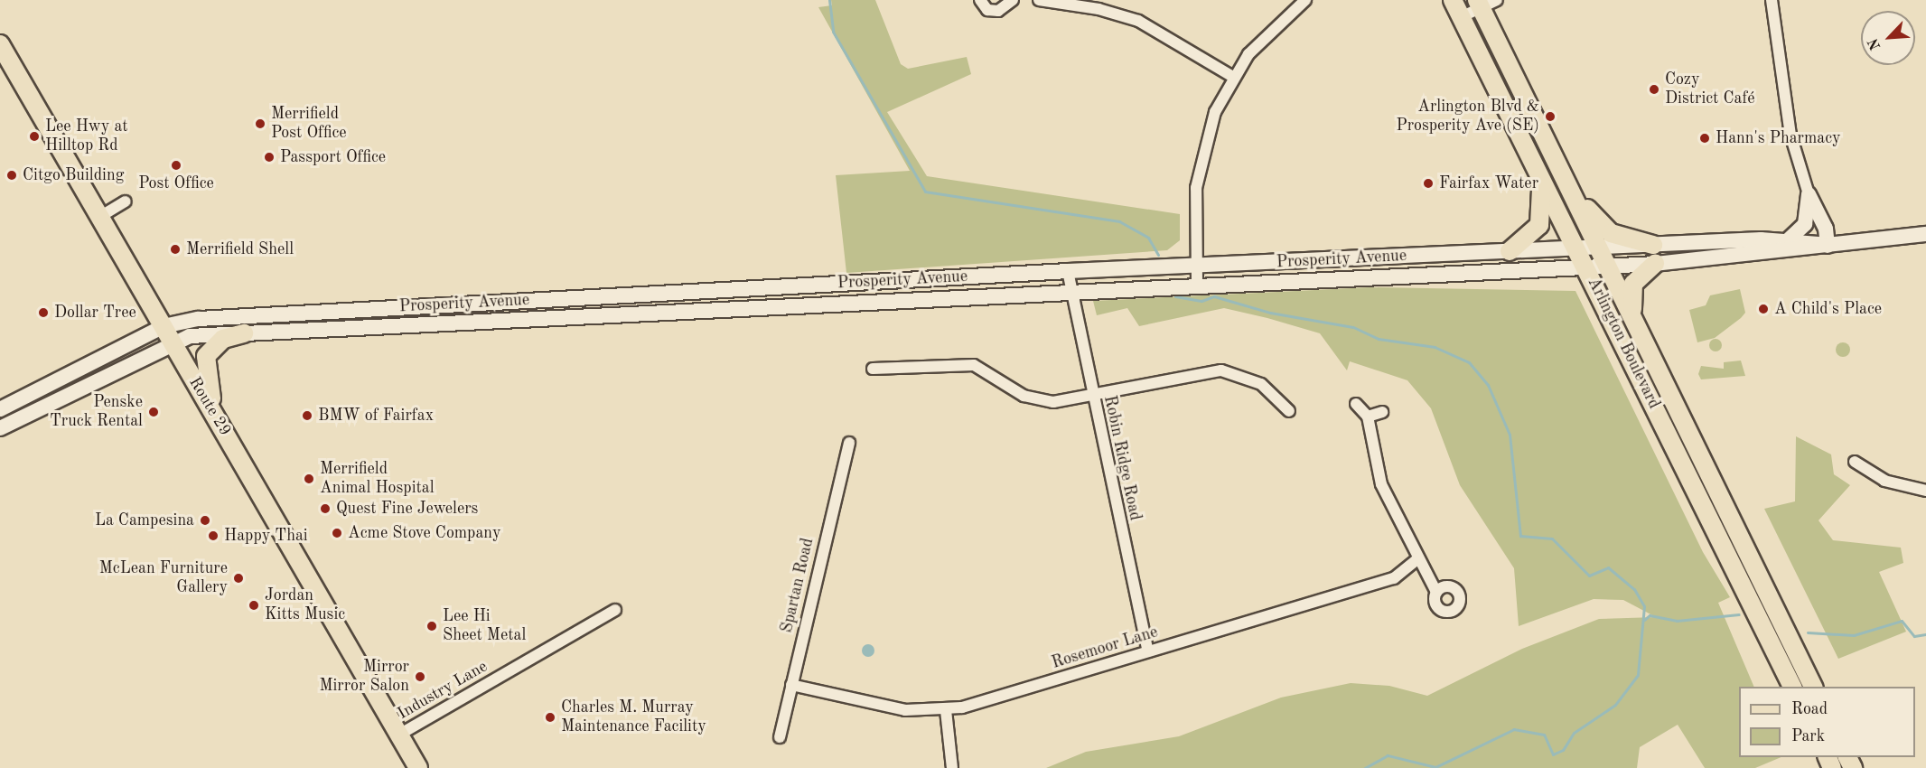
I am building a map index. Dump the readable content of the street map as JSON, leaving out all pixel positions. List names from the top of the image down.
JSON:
{
  "streets": {
    "main road": ["Prosperity Avenue", "Arlington Boulevard", "Route 29"],
    "street": [
      "Robin Ridge Road",
      "Spartan Road",
      "Rosemoor Lane",
      "Industry Lane"
    ]
  },
  "crossings": [
    ["Prosperity Avenue", "Arlington Boulevard"],
    ["Prosperity Avenue", "Route 29"],
    ["Prosperity Avenue", "Robin Ridge Road"],
    ["Route 29", "Industry Lane"],
    ["Robin Ridge Road", "Rosemoor Lane"],
    ["Spartan Road", "Rosemoor Lane"]
  ],
  "places": [
    "Cozy District Café",
    "Arlington Blvd & Prosperity Ave (SE)",
    "Merrifield Post Office",
    "Lee Hwy at Hilltop Rd",
    "Hann's Pharmacy",
    "Passport Office",
    "Post Office",
    "Citgo Building",
    "Fairfax Water",
    "Merrifield Shell",
    "A Child's Place",
    "Dollar Tree",
    "Penske Truck Rental",
    "BMW of Fairfax",
    "Merrifield Animal Hospital",
    "Quest Fine Jewelers",
    "La Campesina",
    "Acme Stove Company",
    "Happy Thai",
    "McLean Furniture Gallery",
    "Jordan Kitts Music",
    "Lee Hi Sheet Metal",
    "Mirror Mirror Salon",
    "Charles M. Murray Maintenance Facility"
  ],
  "legend": ["Road", "Park"],
  "north": "bottom left"
}
